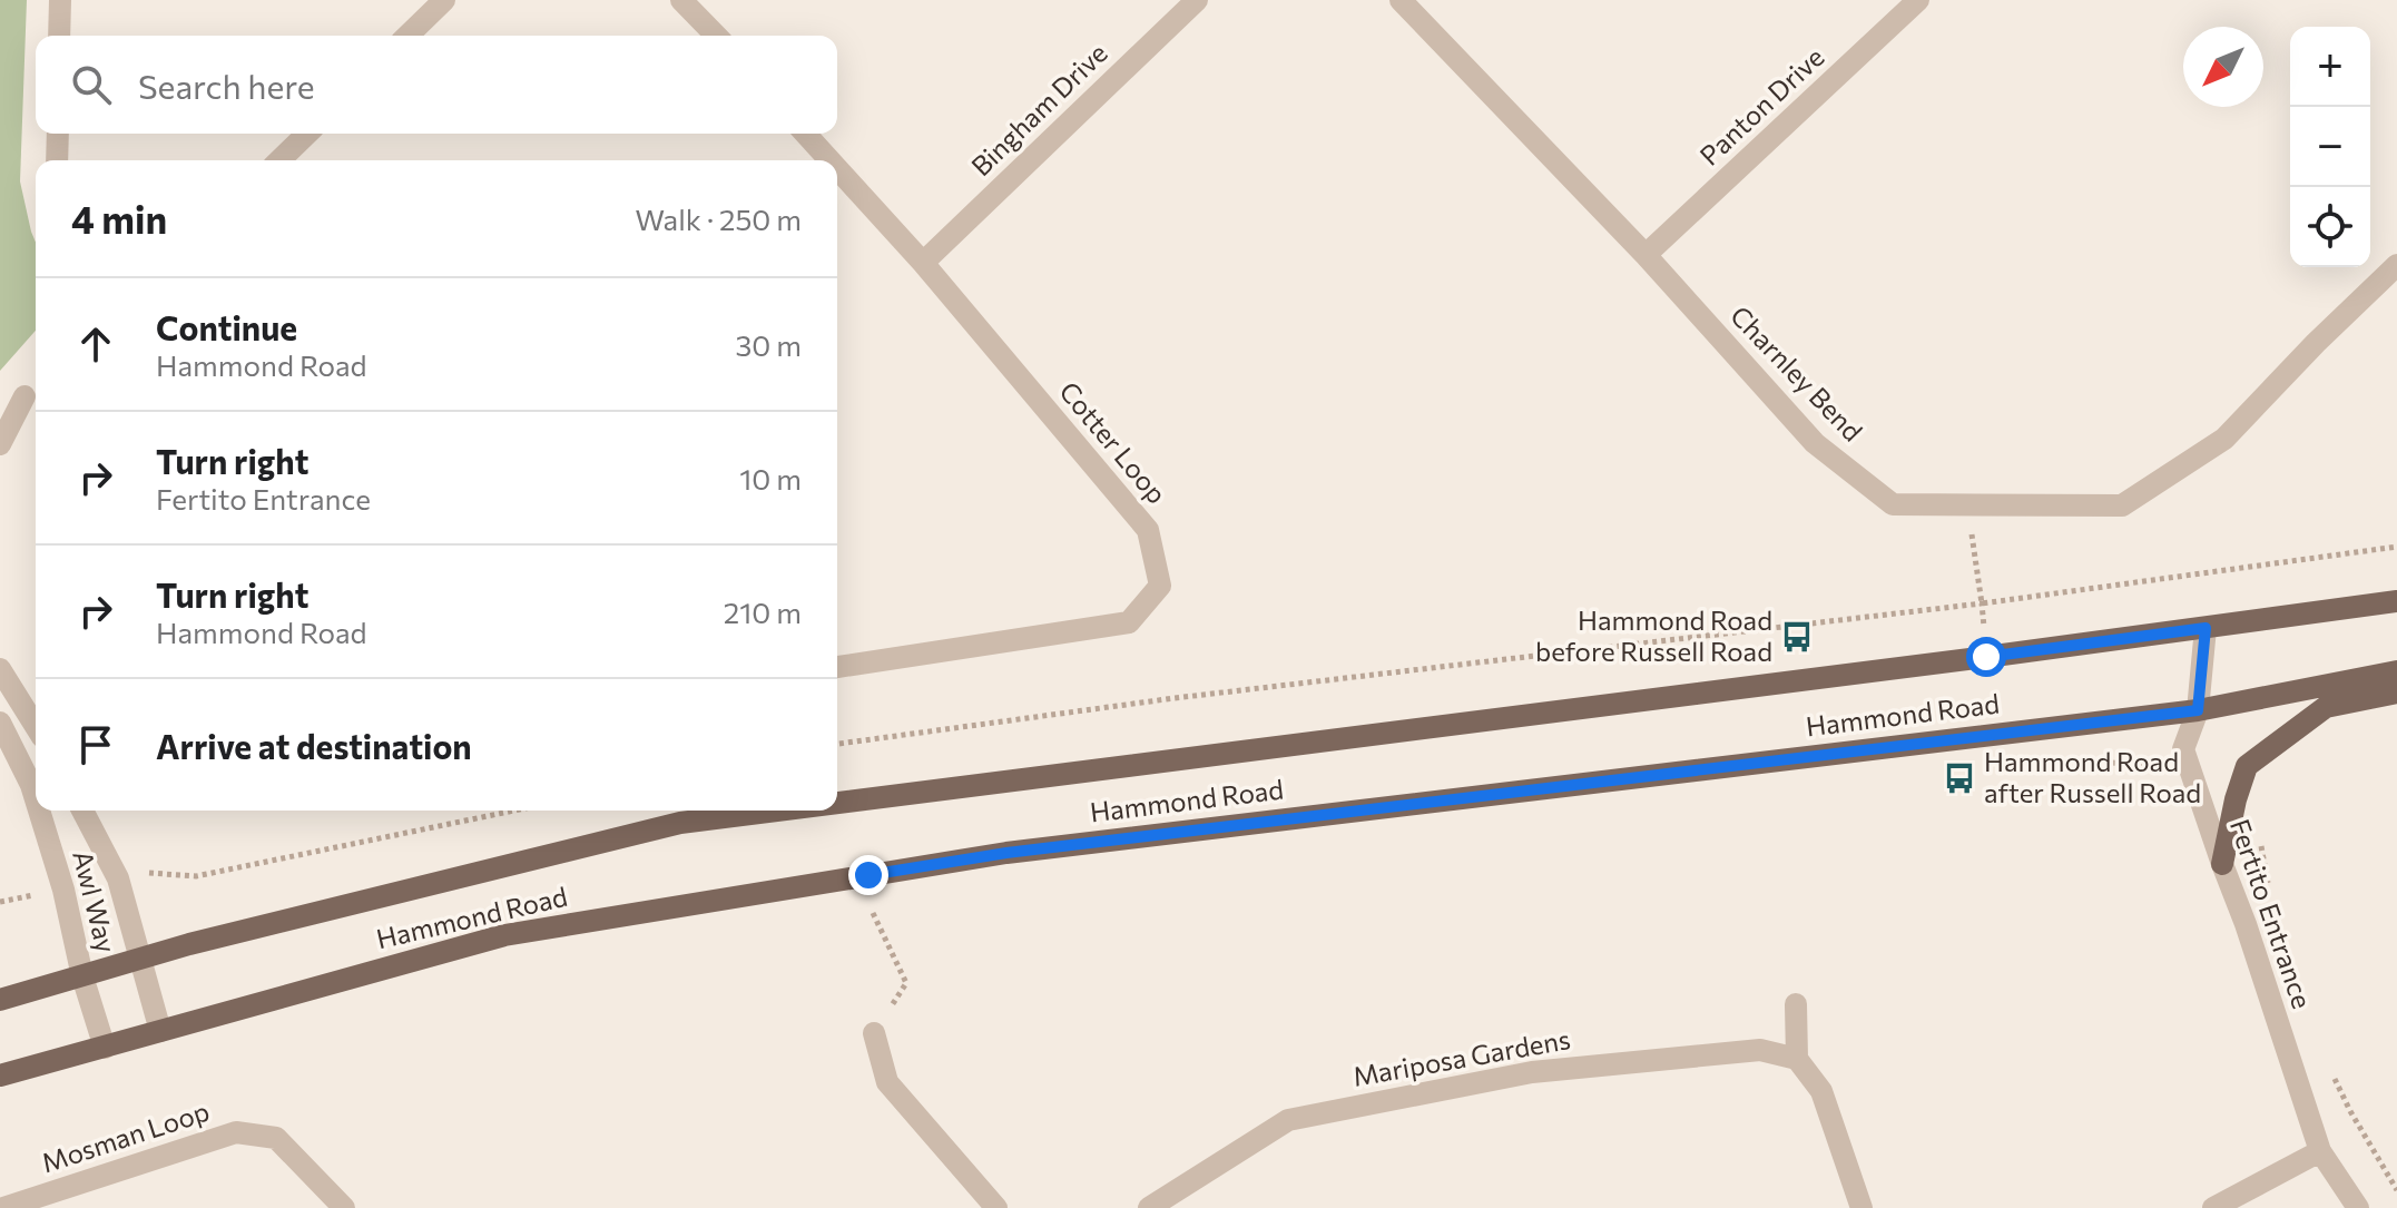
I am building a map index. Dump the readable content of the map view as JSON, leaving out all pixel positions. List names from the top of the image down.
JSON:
{
  "streets": {
    "main road": ["Hammond Road"],
    "street": [
      "Panton Drive",
      "Bingham Drive",
      "Charnley Bend",
      "Cotter Loop",
      "Awl Way",
      "Fertito Entrance",
      "Mariposa Gardens",
      "Mosman Loop"
    ]
  },
  "crossings": [
    ["Panton Drive", "Charnley Bend"],
    ["Bingham Drive", "Cotter Loop"],
    ["Hammond Road", "Awl Way"],
    ["Hammond Road", "Fertito Entrance"]
  ],
  "places": {
    "bus stop": ["Hammond Road before Russell Road", "Hammond Road after Russell Road"]
  },
  "north": "bottom left",
  "page": {
    "map_buttons": ["+", "−"],
    "search": "Search here",
    "heading": ["4 min", "Walk · 250 m"],
    "list": [
      ["Continue", "Hammond Road", "30 m"],
      ["Turn right", "Fertito Entrance", "10 m"],
      ["Turn right", "Hammond Road", "210 m"],
      "Arrive at destination"
    ]
  }
}
